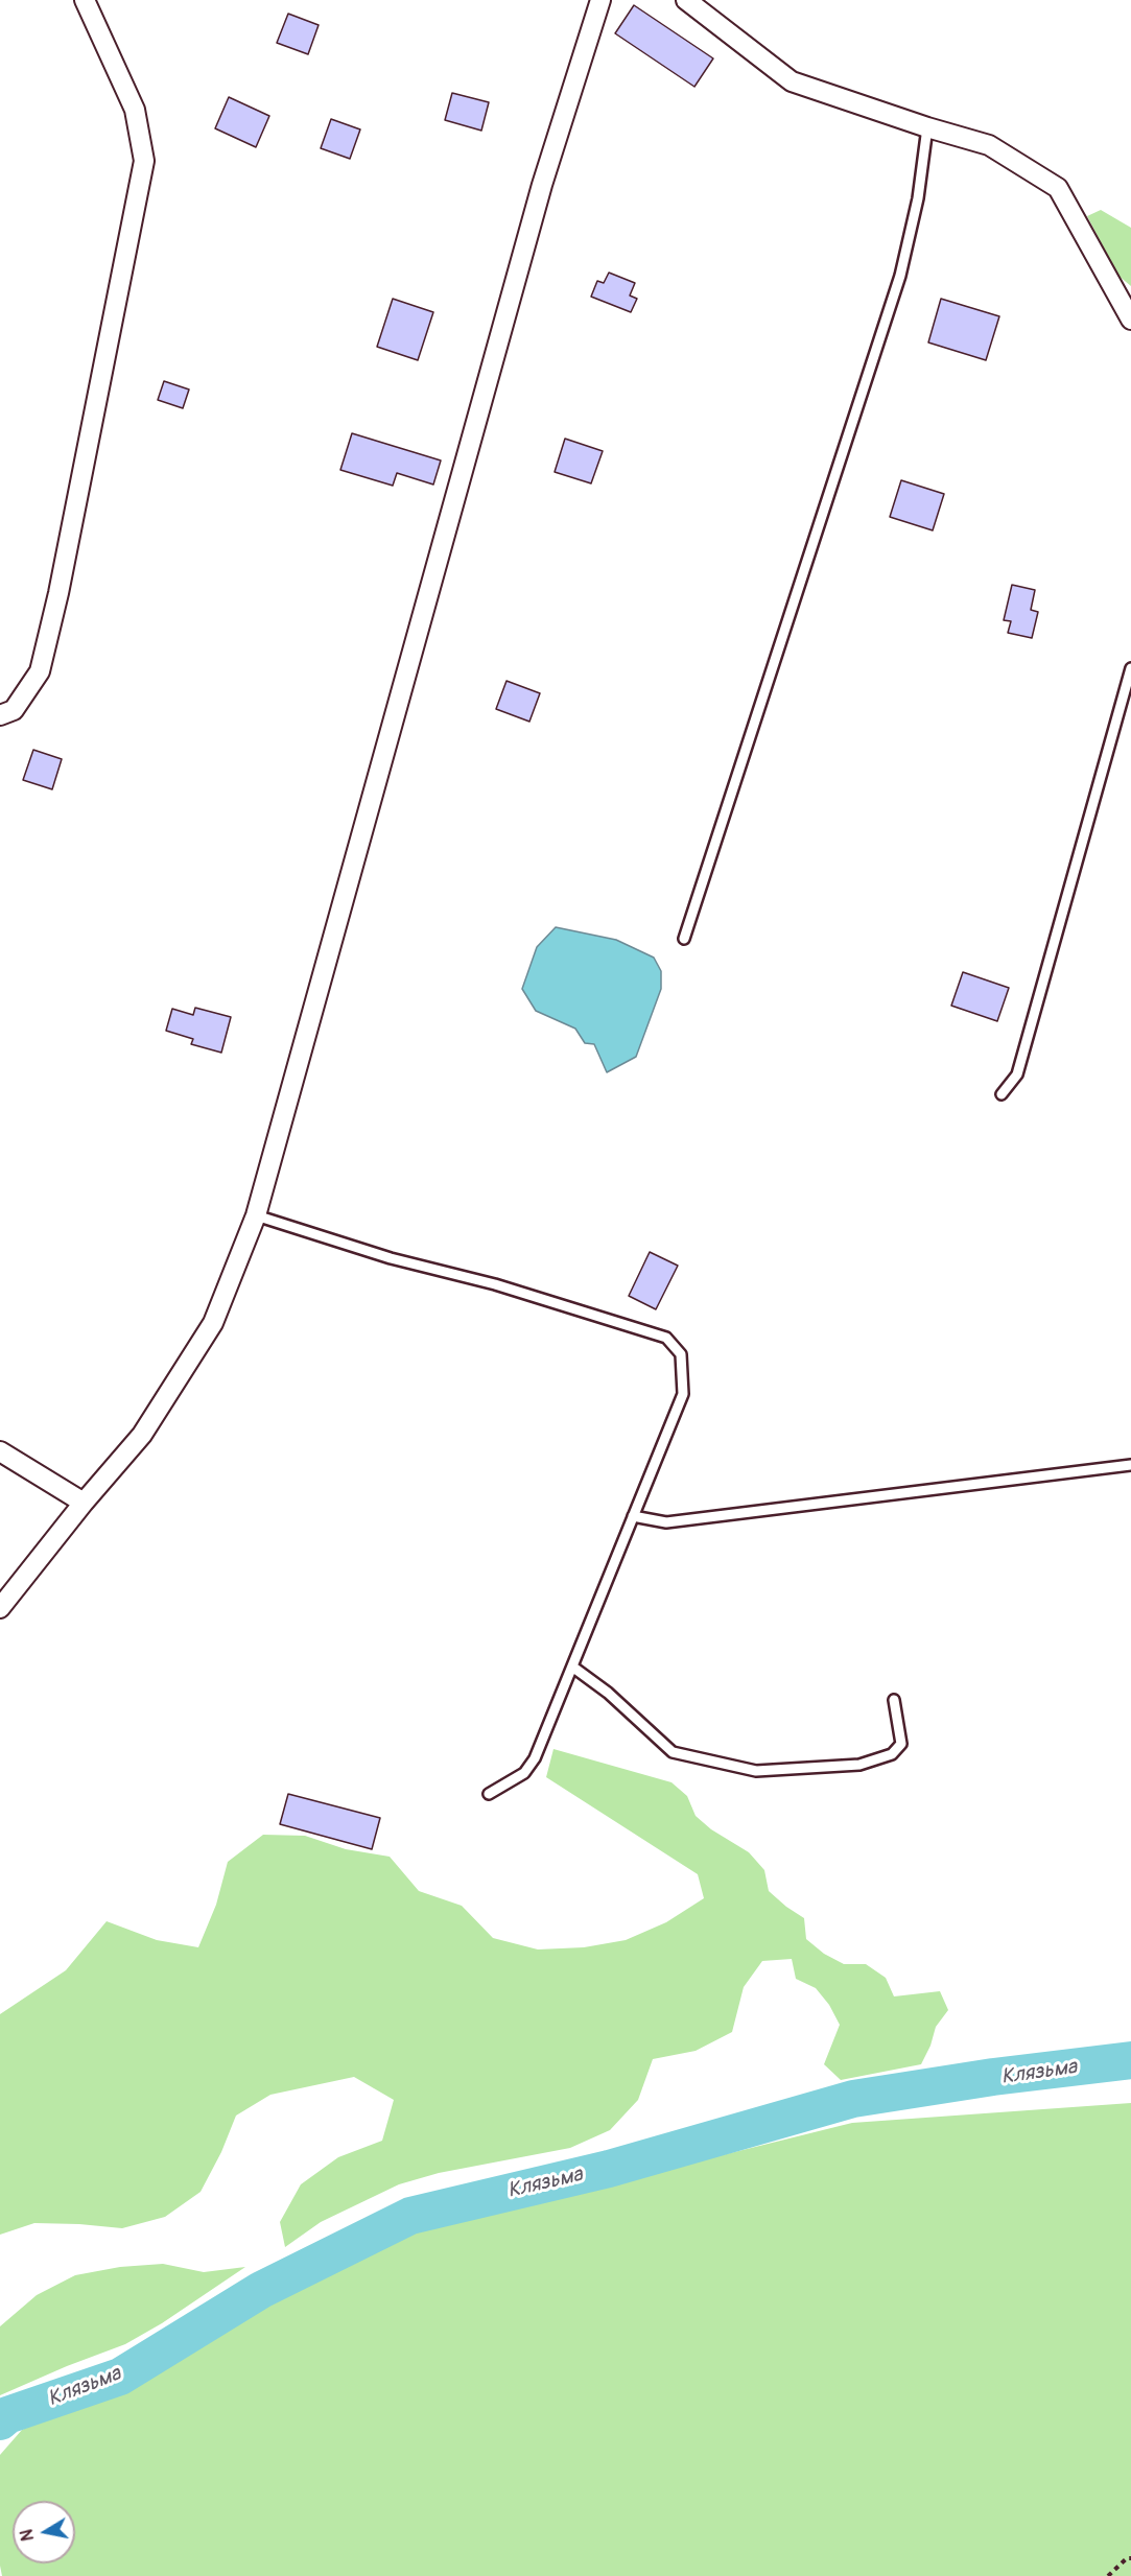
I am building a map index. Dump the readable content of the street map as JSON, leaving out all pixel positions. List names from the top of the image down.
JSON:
{
  "water": ["Клязьма"],
  "north": "left"
}
